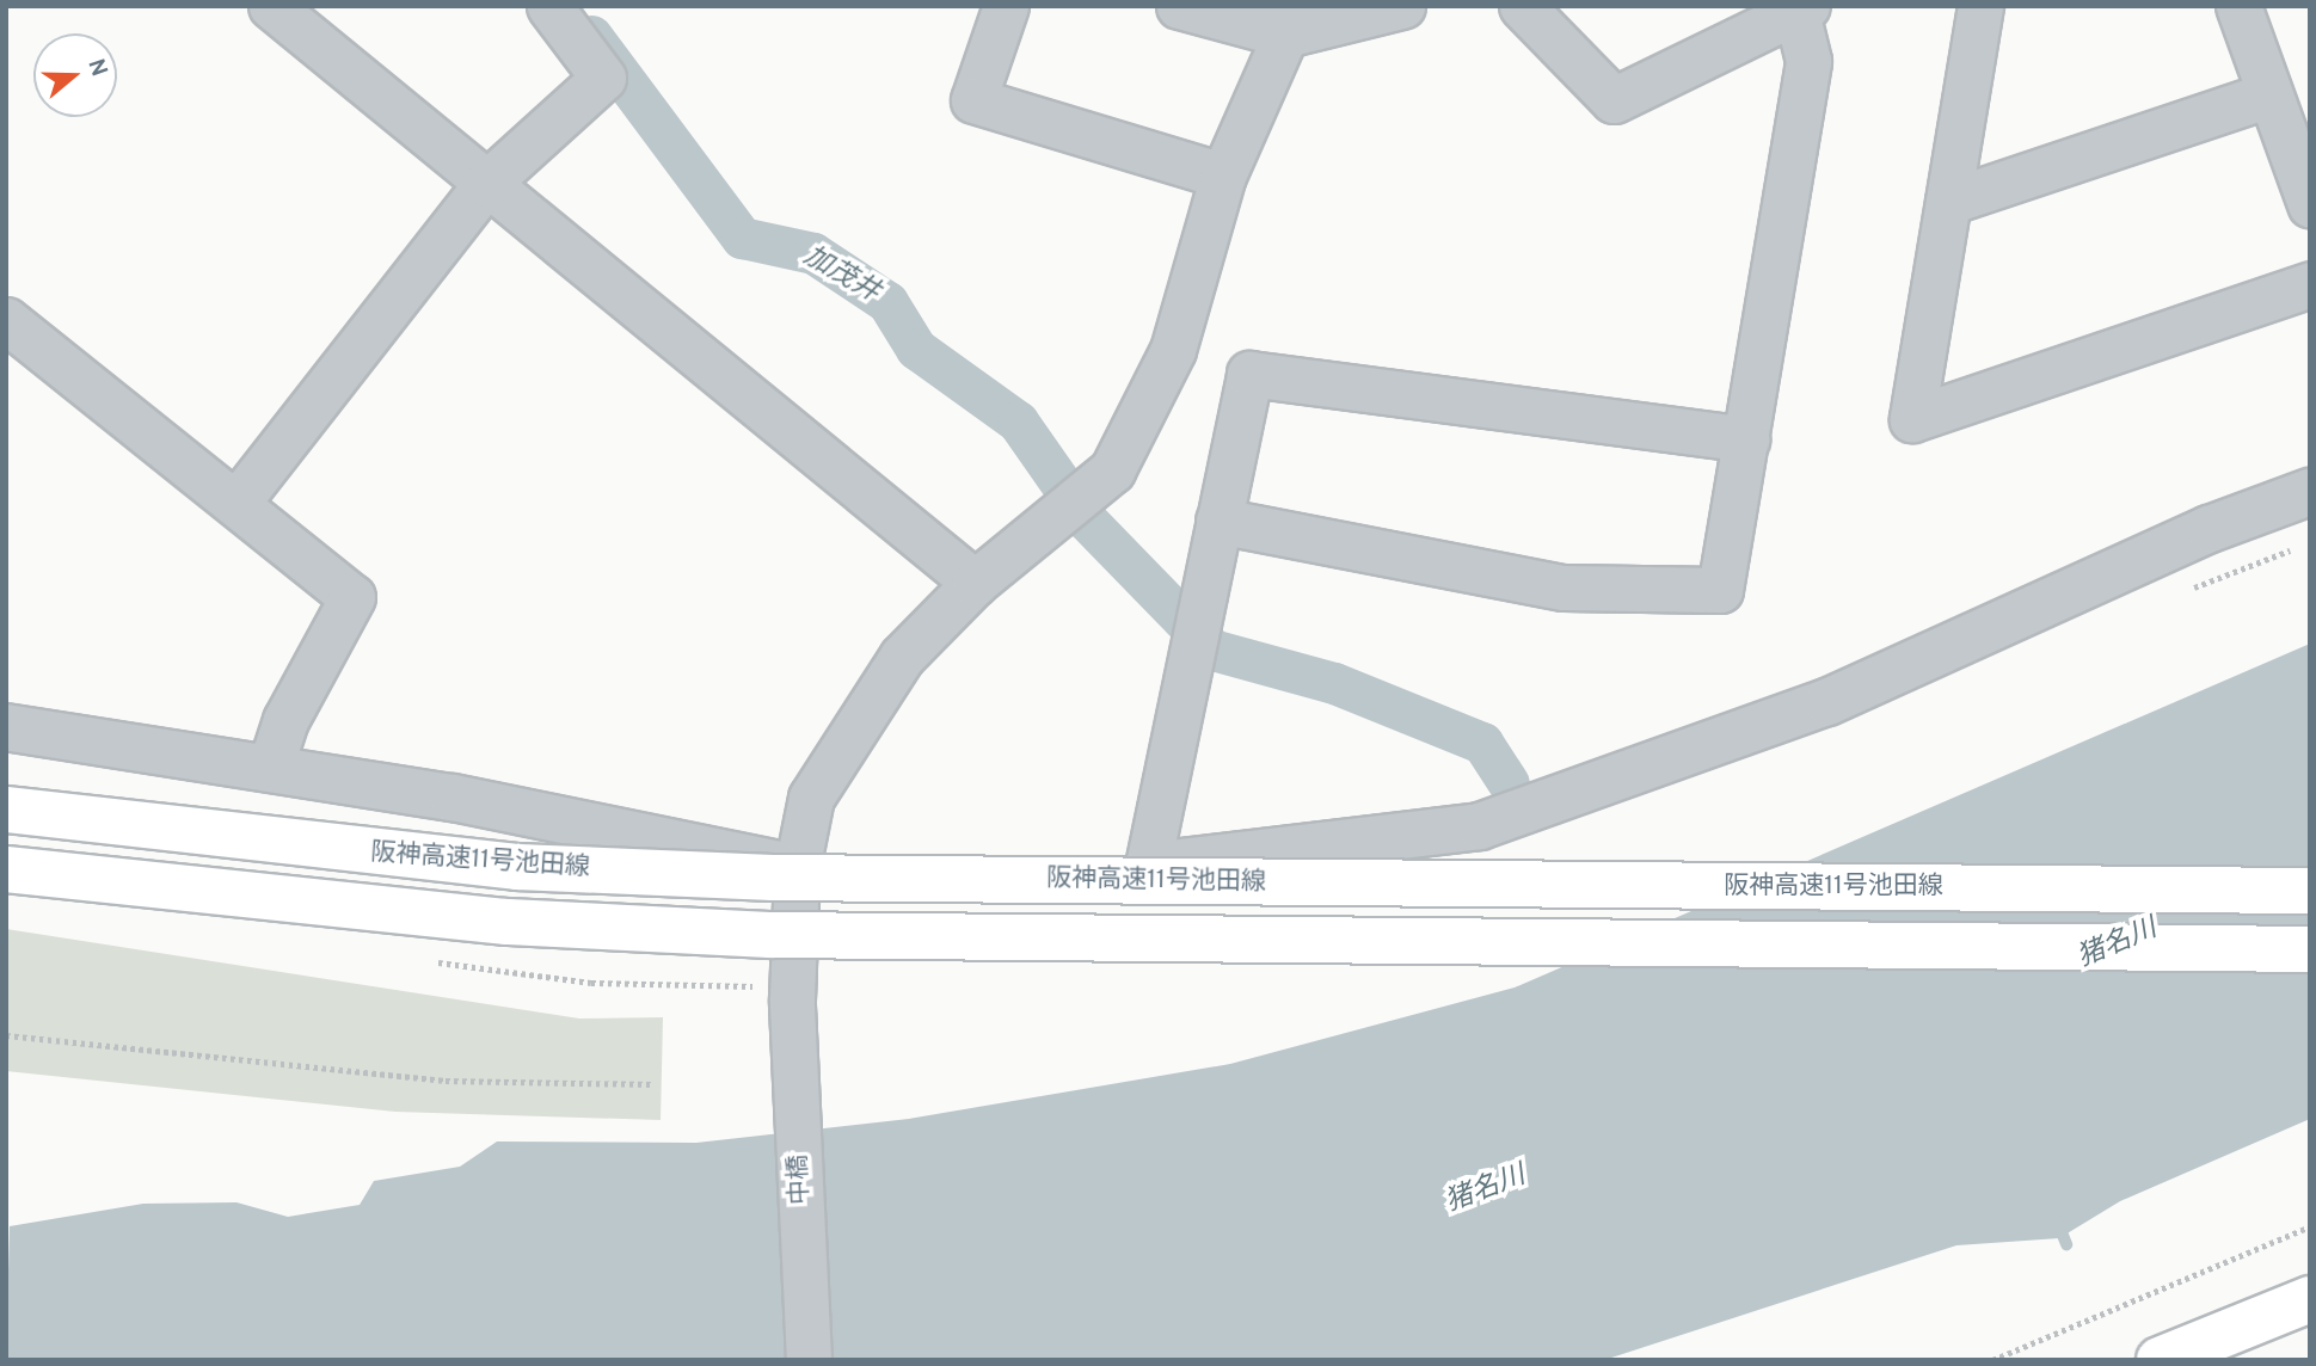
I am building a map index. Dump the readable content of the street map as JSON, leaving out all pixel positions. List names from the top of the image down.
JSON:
{
  "streets": {
    "highway": ["阪神高速11号池田線"],
    "street": ["中橋"]
  },
  "water": ["加茂井", "猪名川"],
  "north": "right"
}
